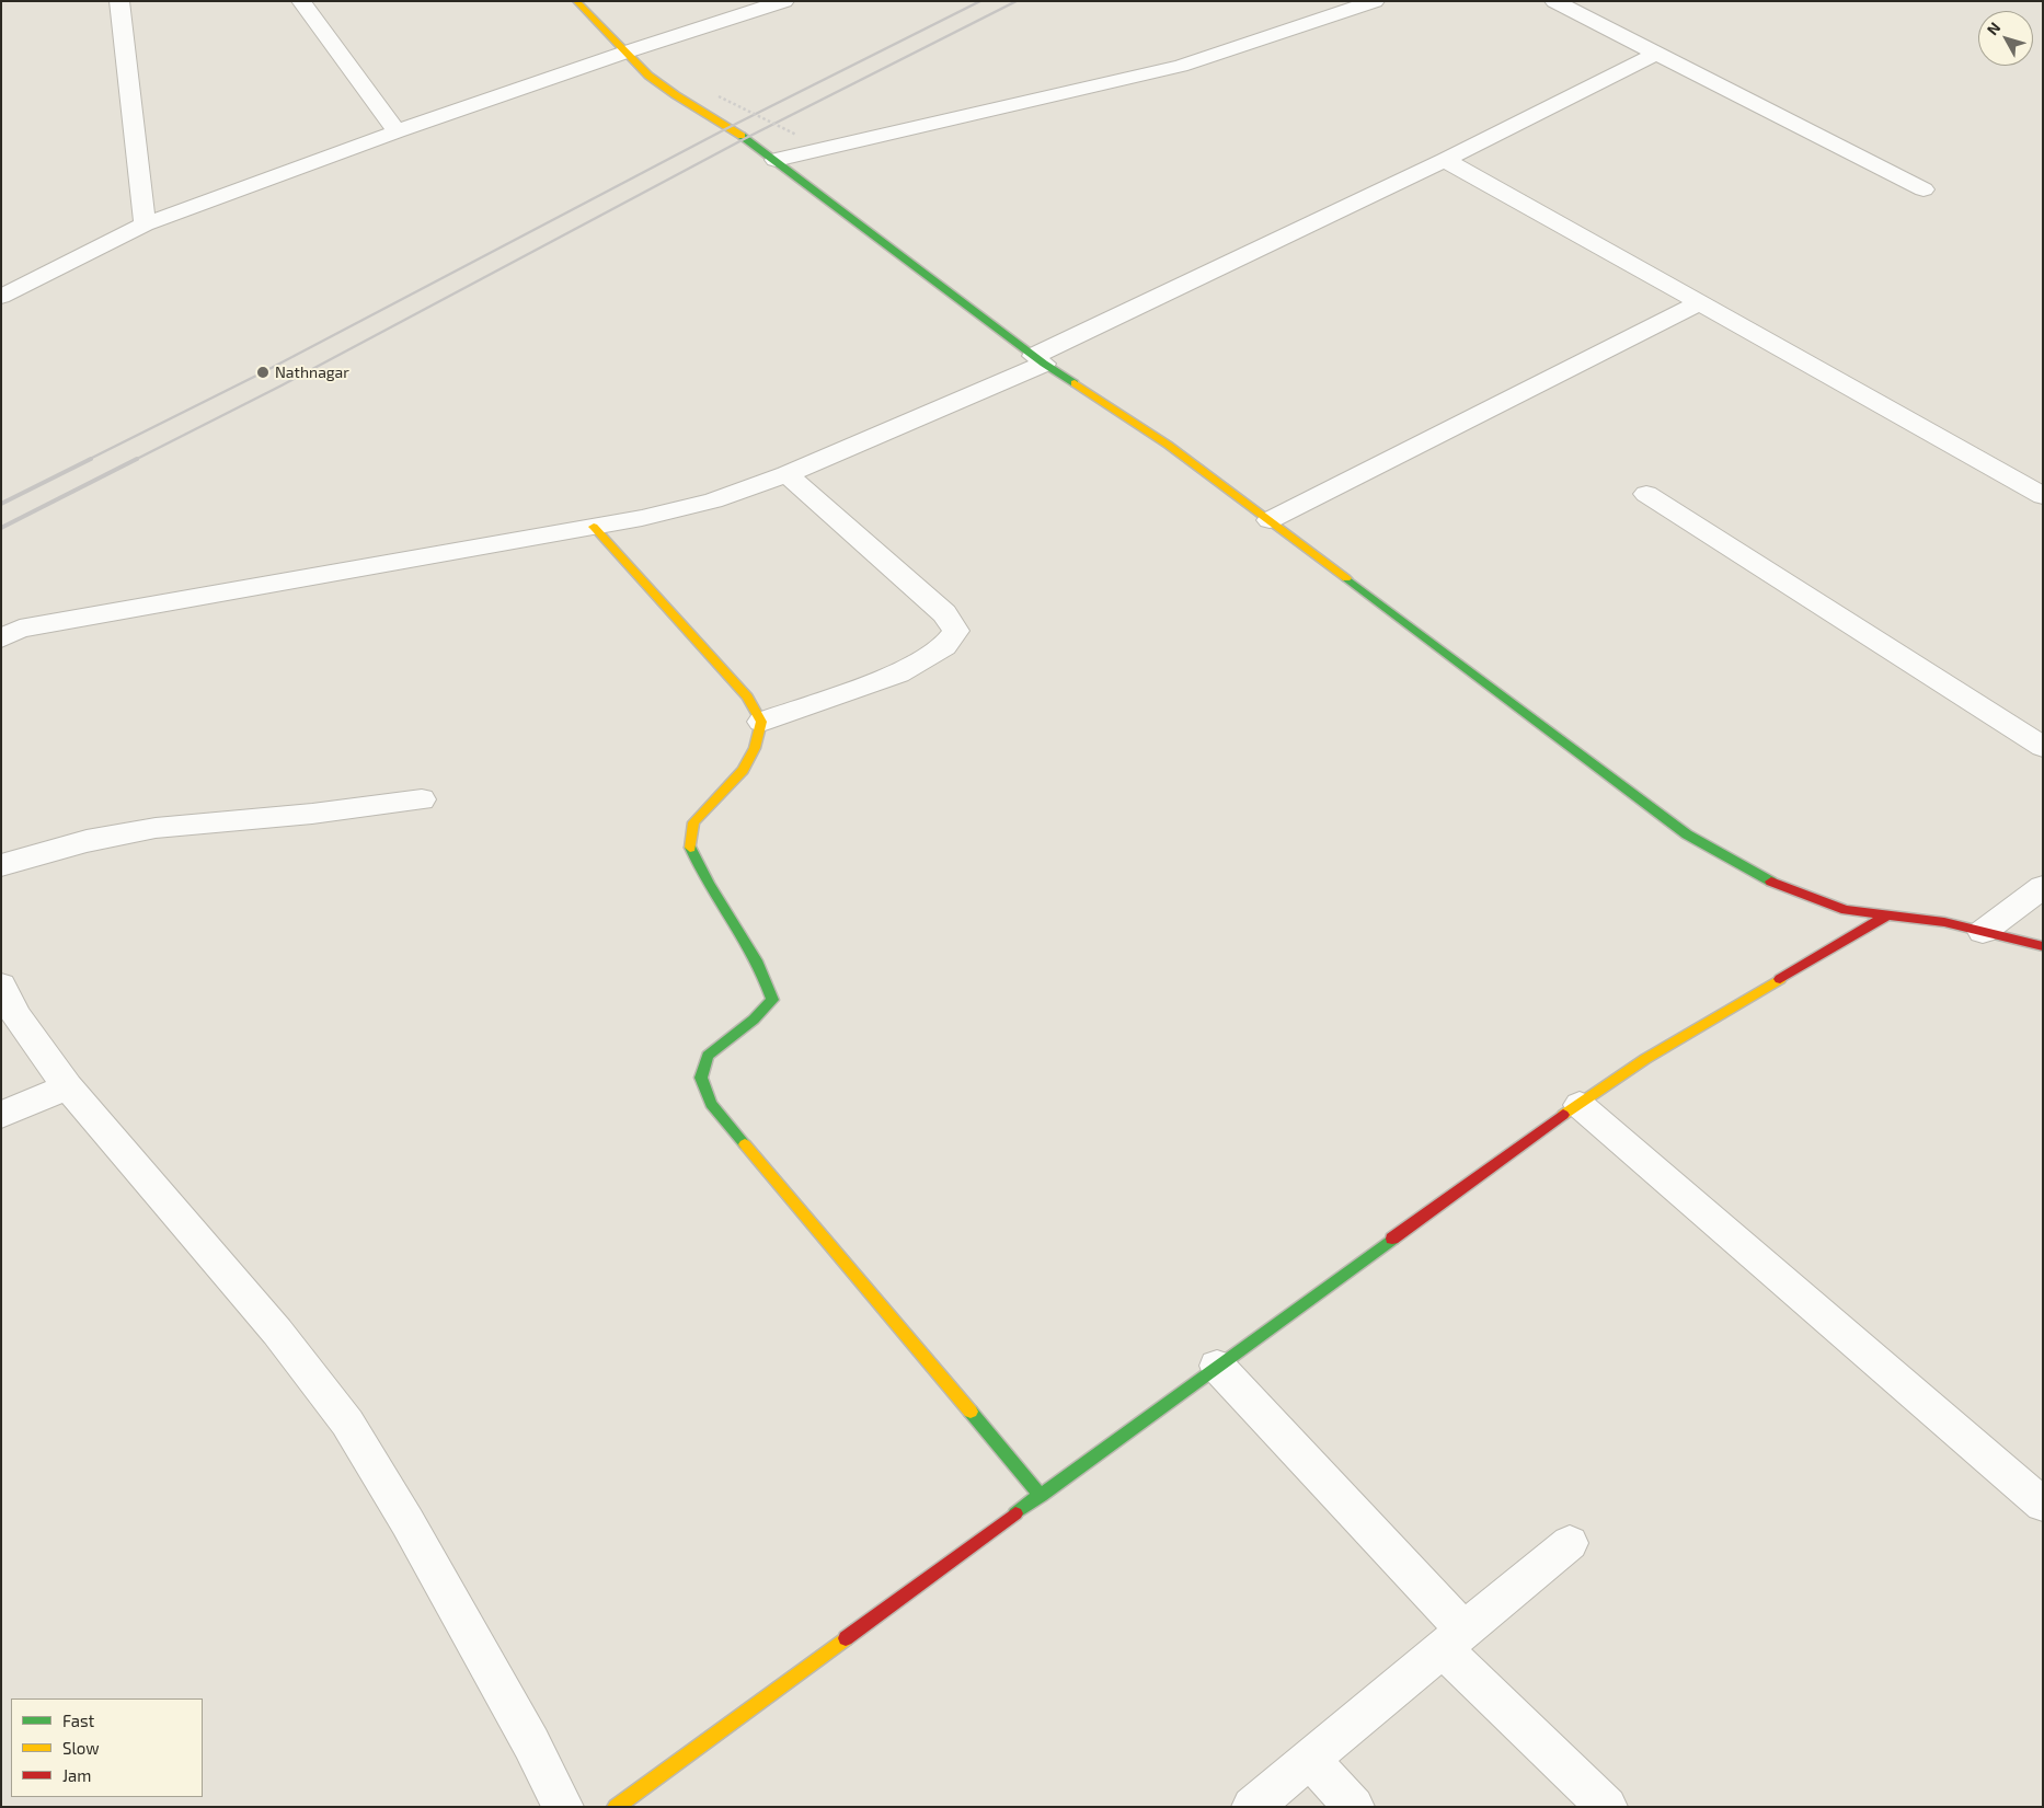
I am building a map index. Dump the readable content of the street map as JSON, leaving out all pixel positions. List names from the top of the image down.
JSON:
{
  "places": ["Nathnagar"],
  "legend": ["Fast", "Slow", "Jam"],
  "north": "top left"
}
